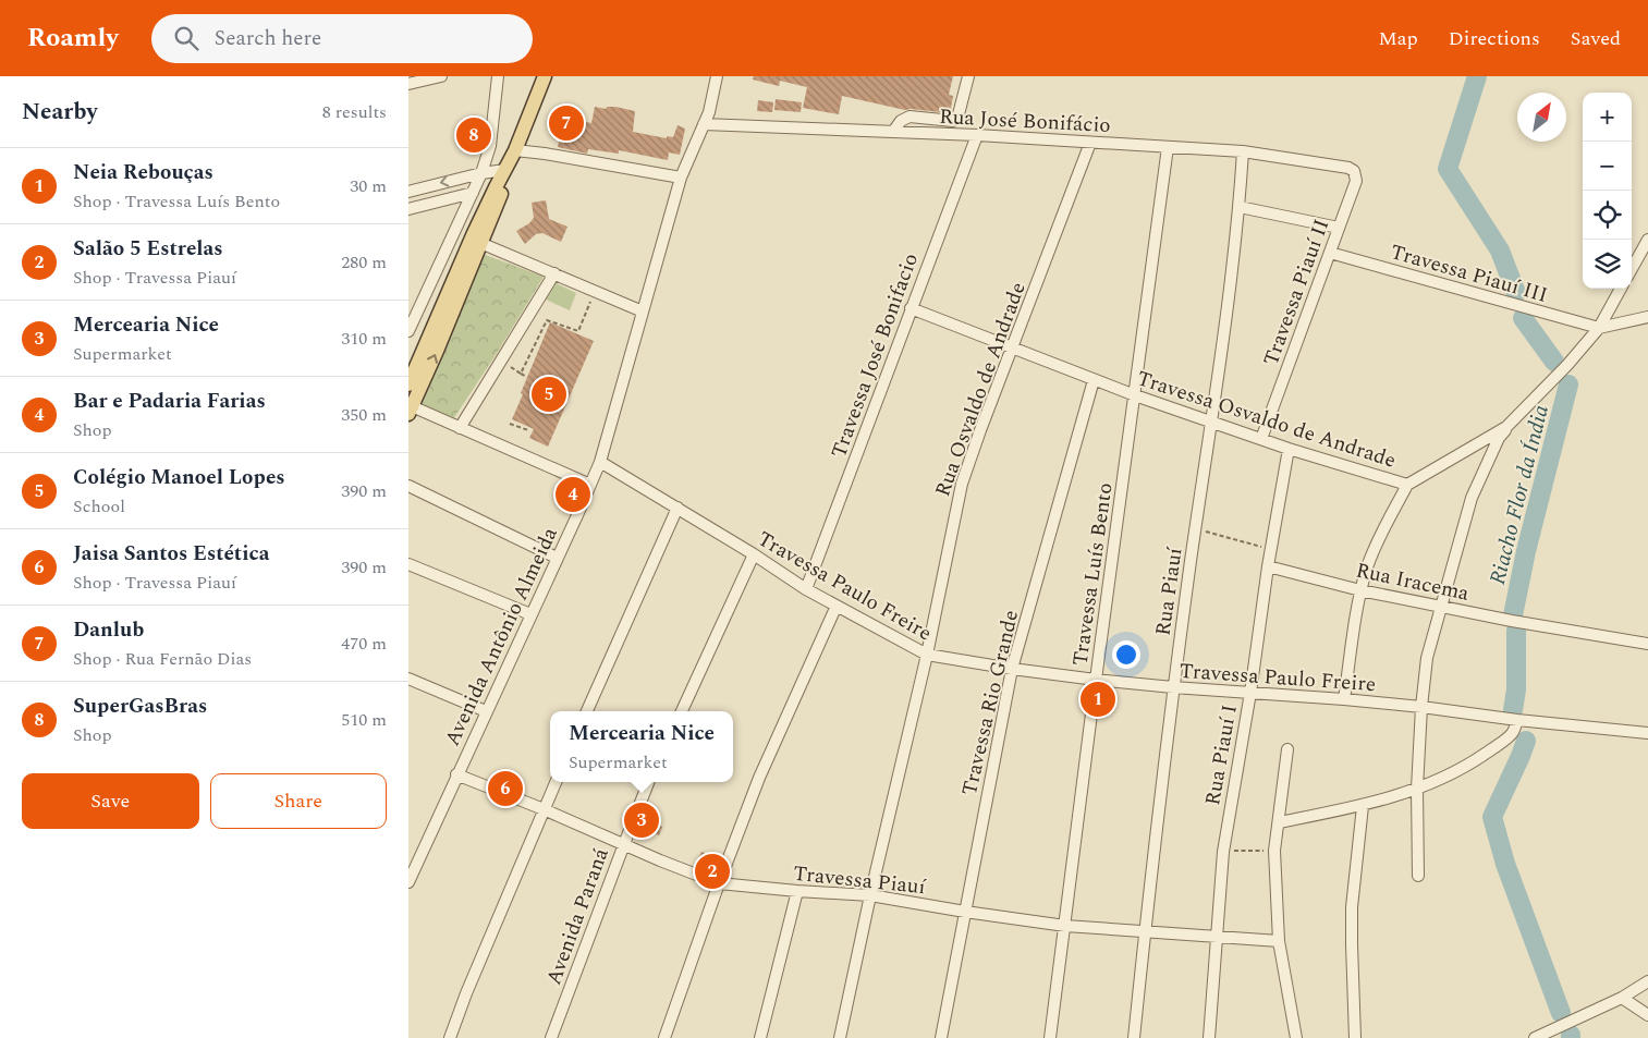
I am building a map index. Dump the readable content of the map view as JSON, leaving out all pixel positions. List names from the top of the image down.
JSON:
{
  "streets": {
    "street": [
      "Rua José Bonifácio",
      "Travessa Piauí III",
      "Travessa Piauí II",
      "Travessa José Bonifacio",
      "Rua Osvaldo de Andrade",
      "Travessa Osvaldo de Andrade",
      "Travessa Luís Bento",
      "Rua Iracema",
      "Travessa Paulo Freire",
      "Rua Piauí",
      "Avenida Antônio Almeida",
      "Travessa Rio Grande",
      "Rua Piauí I",
      "Travessa Piauí",
      "Avenida Paraná"
    ]
  },
  "crossings": [
    ["Rua José Bonifácio", "Travessa Piauí II"],
    ["Rua José Bonifácio", "Travessa José Bonifacio"],
    ["Rua José Bonifácio", "Rua Osvaldo de Andrade"],
    ["Rua José Bonifácio", "Travessa Luís Bento"],
    ["Rua José Bonifácio", "Rua Piauí"],
    ["Rua José Bonifácio", "Avenida Antônio Almeida"],
    ["Travessa Piauí III", "Travessa Piauí II"],
    ["Travessa Piauí III", "Travessa Osvaldo de Andrade"],
    ["Travessa Piauí II", "Travessa Osvaldo de Andrade"],
    ["Travessa José Bonifacio", "Travessa Osvaldo de Andrade"],
    ["Travessa José Bonifacio", "Travessa Paulo Freire"],
    ["Rua Osvaldo de Andrade", "Travessa Osvaldo de Andrade"],
    ["Rua Osvaldo de Andrade", "Travessa Paulo Freire"],
    ["Rua Osvaldo de Andrade", "Travessa Piauí"],
    ["Travessa Osvaldo de Andrade", "Travessa Luís Bento"],
    ["Travessa Osvaldo de Andrade", "Rua Piauí"],
    ["Travessa Osvaldo de Andrade", "Travessa Rio Grande"],
    ["Travessa Osvaldo de Andrade", "Rua Piauí I"],
    ["Travessa Luís Bento", "Travessa Paulo Freire"],
    ["Travessa Luís Bento", "Travessa Piauí"],
    ["Rua Iracema", "Rua Piauí I"],
    ["Travessa Paulo Freire", "Rua Piauí"],
    ["Travessa Paulo Freire", "Avenida Antônio Almeida"],
    ["Travessa Paulo Freire", "Travessa Rio Grande"],
    ["Travessa Paulo Freire", "Rua Piauí I"],
    ["Rua Piauí", "Travessa Piauí"],
    ["Avenida Antônio Almeida", "Travessa Piauí"],
    ["Travessa Rio Grande", "Travessa Piauí"],
    ["Rua Piauí I", "Travessa Piauí"],
    ["Travessa Piauí", "Avenida Paraná"]
  ],
  "water": ["Riacho Flor da Índia"],
  "north": "top right",
  "page": {
    "header": "Roamly",
    "search": "Search here",
    "nav": ["Map", "Directions", "Saved"],
    "heading": ["Nearby", "8 results"],
    "map_buttons": ["+", "−"],
    "pins": [
      "7",
      "8",
      "5",
      "4",
      "1",
      "6",
      "3",
      "2"
    ],
    "list": [
      {
        "mark": "1",
        "name": "Neia Rebouças",
        "note": "Shop · Travessa Luís Bento",
        "value": "30 m"
      },
      {
        "mark": "2",
        "name": "Salão 5 Estrelas",
        "note": "Shop · Travessa Piauí",
        "value": "280 m"
      },
      {
        "mark": "3",
        "name": "Mercearia Nice",
        "note": "Supermarket",
        "value": "310 m"
      },
      {
        "mark": "4",
        "name": "Bar e Padaria Farias",
        "note": "Shop",
        "value": "350 m"
      },
      {
        "mark": "5",
        "name": "Colégio Manoel Lopes",
        "note": "School",
        "value": "390 m"
      },
      {
        "mark": "6",
        "name": "Jaisa Santos Estética",
        "note": "Shop · Travessa Piauí",
        "value": "390 m"
      },
      {
        "mark": "7",
        "name": "Danlub",
        "note": "Shop · Rua Fernão Dias",
        "value": "470 m"
      },
      {
        "mark": "8",
        "name": "SuperGasBras",
        "note": "Shop",
        "value": "510 m"
      }
    ],
    "popup": ["Mercearia Nice", "Supermarket"],
    "buttons": ["Save", "Share"]
  }
}
